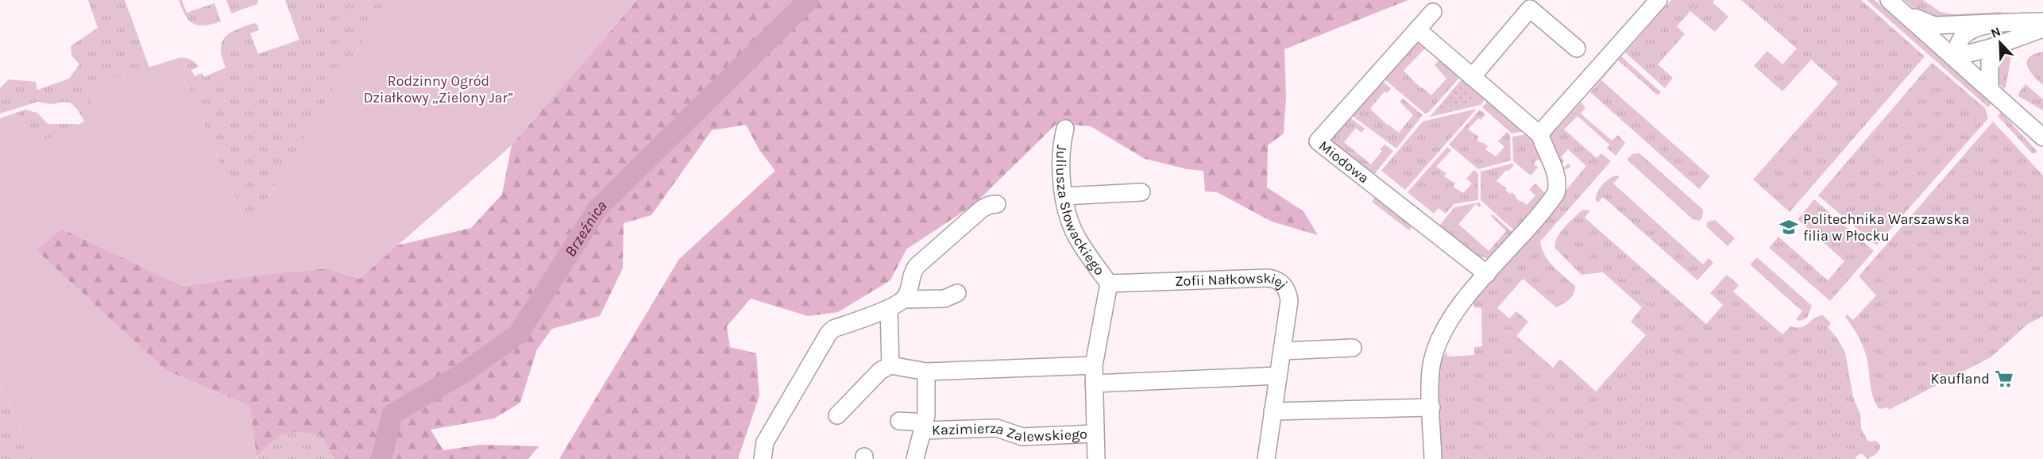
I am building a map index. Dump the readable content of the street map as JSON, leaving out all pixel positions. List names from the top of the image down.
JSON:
{
  "streets": {
    "street": [
      "Miodowa",
      "Juliusza Słowackiego",
      "Zofii Nałkowskiej",
      "Kazimierza Zalewskiego"
    ]
  },
  "crossings": [
    ["Juliusza Słowackiego", "Zofii Nałkowskiej"],
    ["Juliusza Słowackiego", "Kazimierza Zalewskiego"]
  ],
  "water": ["Brzeźnica"],
  "parks": ["Rodzinny Ogród Działkowy „Zielony Jar”"],
  "places": {
    "school or university": ["Politechnika Warszawska filia w Płocku"],
    "supermarket": ["Kaufland"]
  },
  "north": "top left"
}
